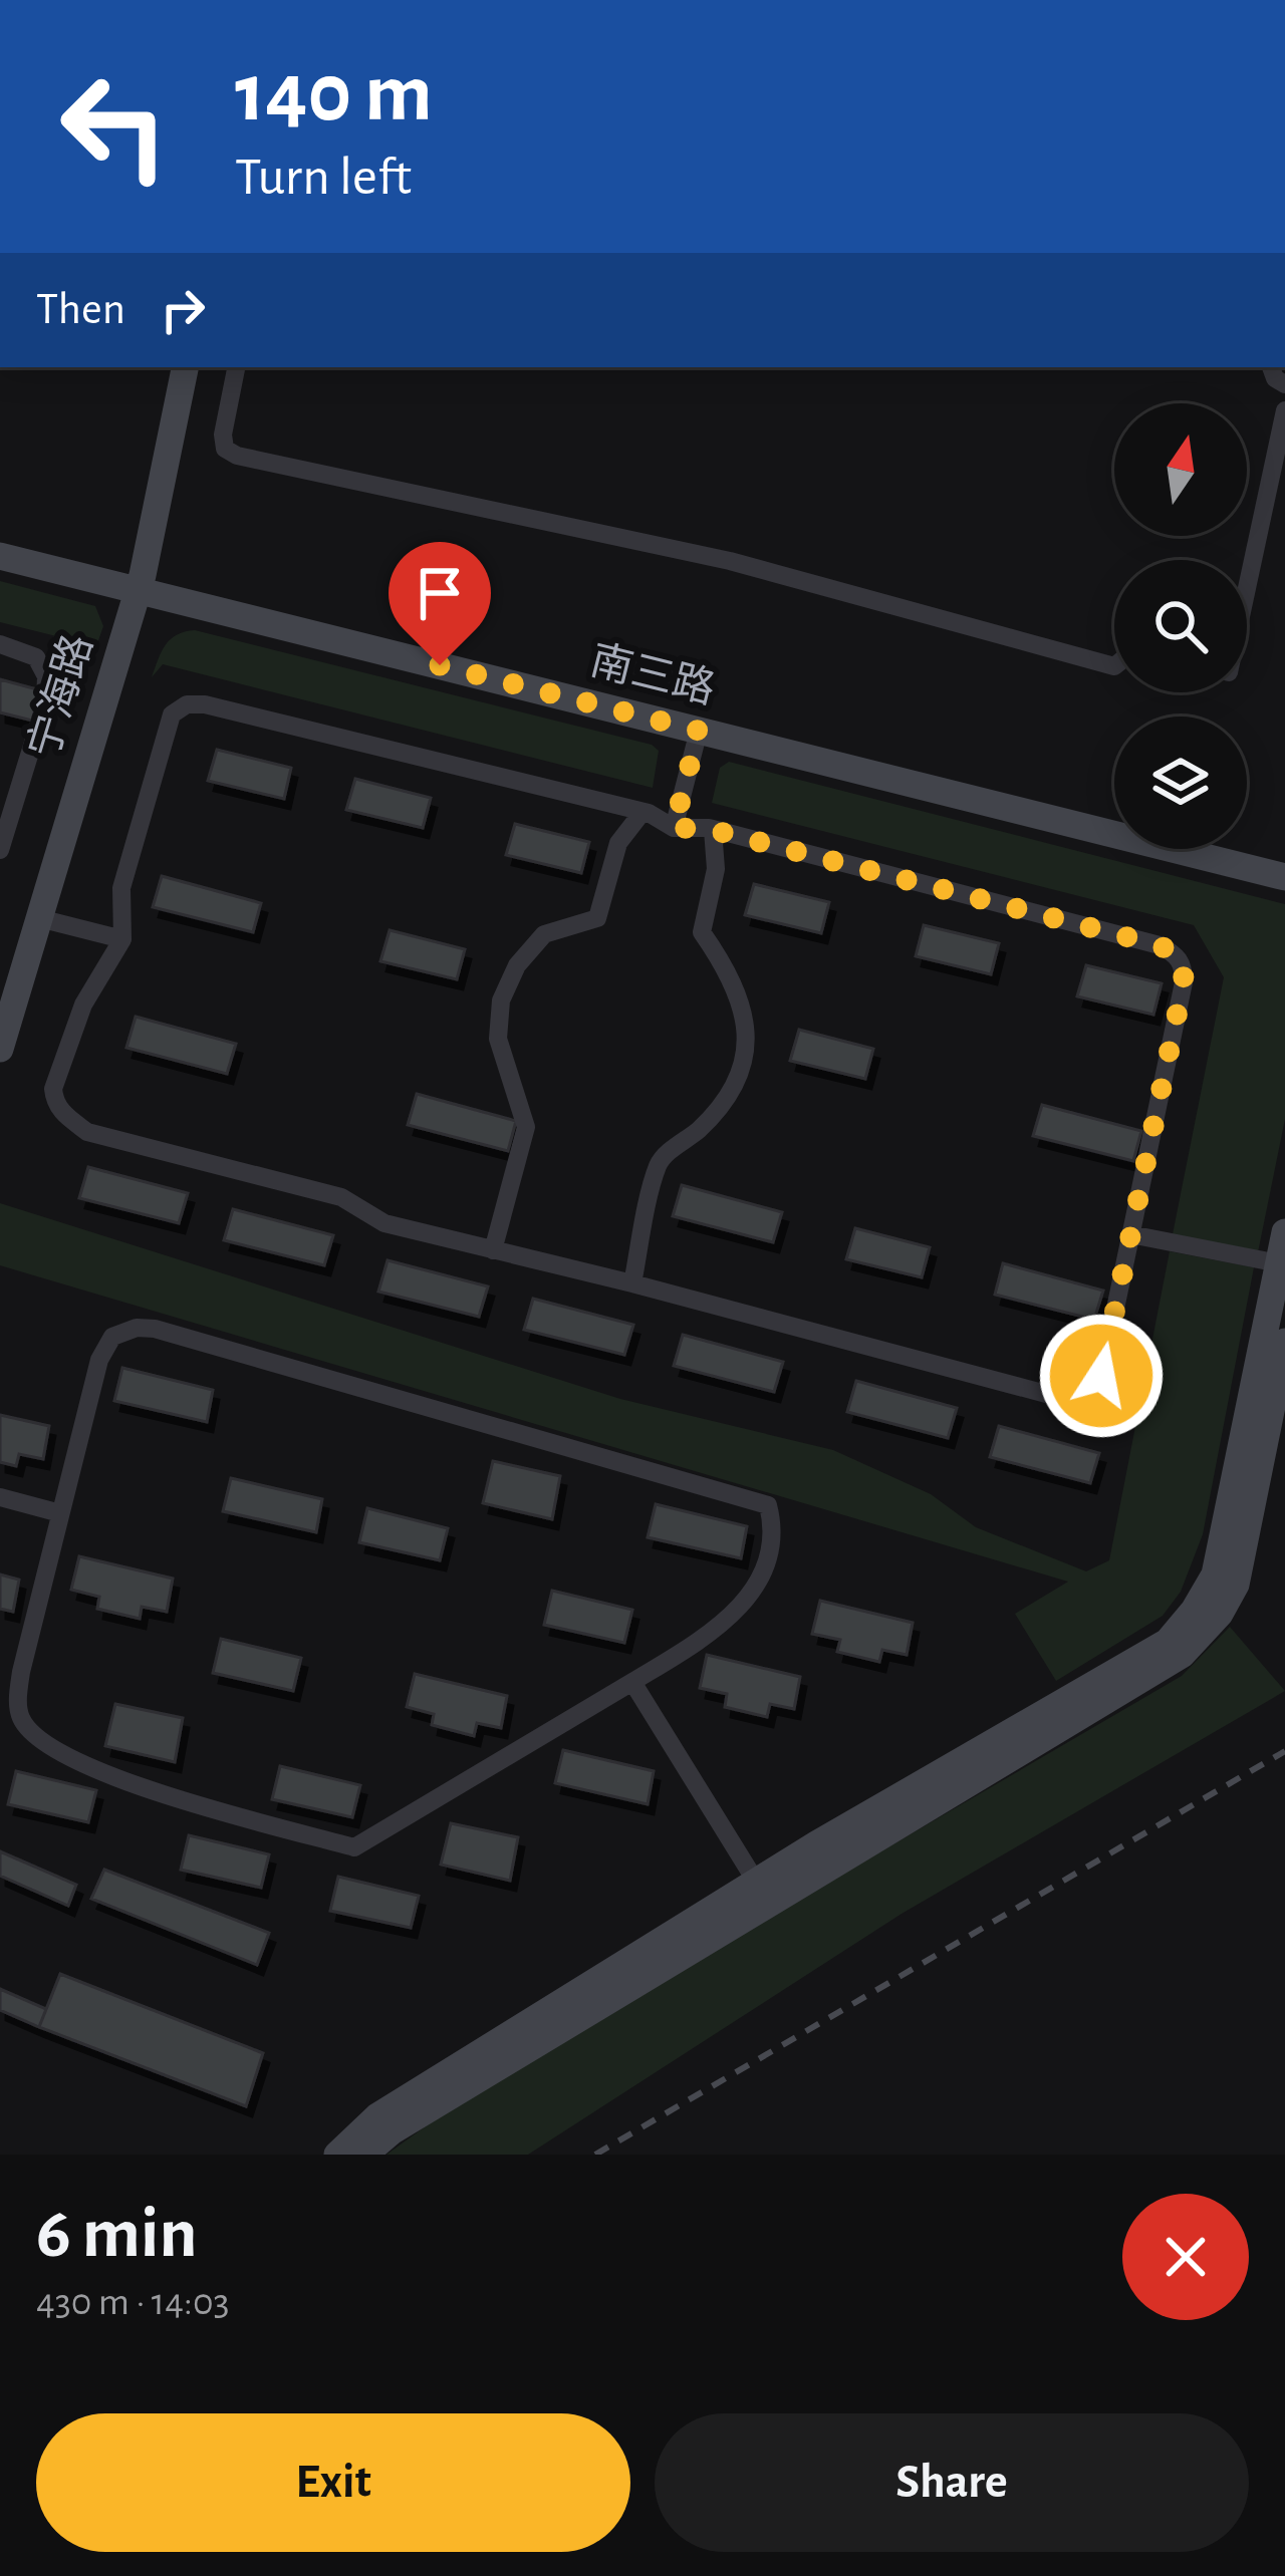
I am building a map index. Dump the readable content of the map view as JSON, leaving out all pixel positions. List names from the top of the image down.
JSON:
{
  "streets": {
    "street": ["南三路", "宁海路"]
  },
  "crossings": [
    ["南三路", "宁海路"]
  ],
  "north": "top",
  "page": {
    "turn": ["140 m", "Turn left"],
    "then": "Then",
    "heading": ["6 min", "430 m · 14:03"],
    "buttons": ["Exit", "Share"]
  }
}
